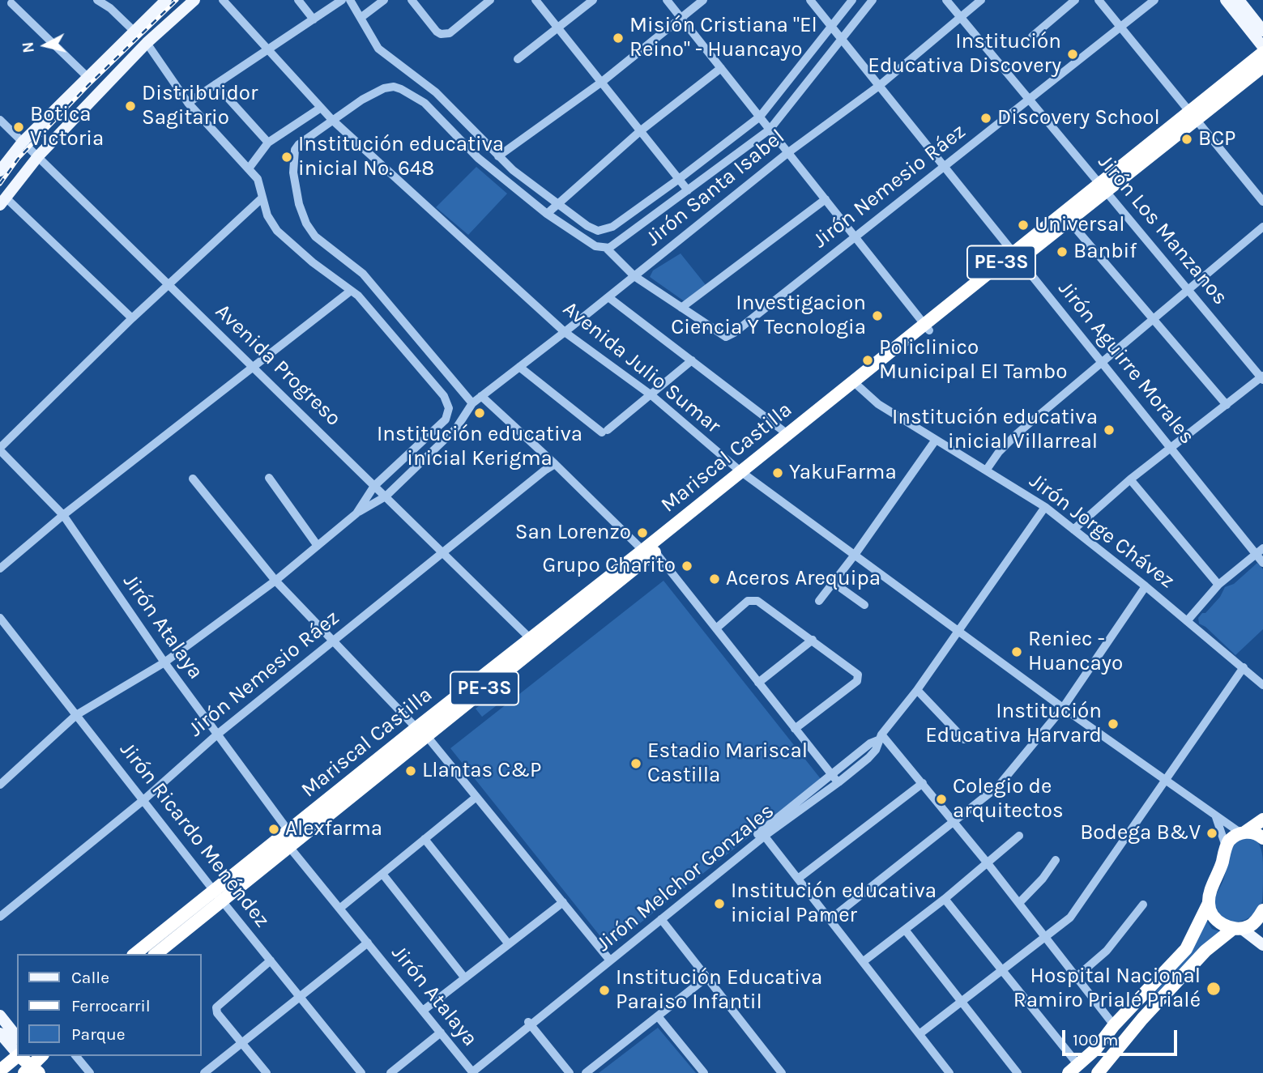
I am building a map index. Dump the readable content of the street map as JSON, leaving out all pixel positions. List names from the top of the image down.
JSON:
{
  "streets": {
    "highway": ["PE-3S", "Mariscal Castilla"],
    "street": [
      "Jirón Nemesio Ráez",
      "Jirón Santa Isabel",
      "Jirón Los Manzanos",
      "Jirón Aguirre Morales",
      "Avenida Progreso",
      "Avenida Julio Sumar",
      "Jirón Jorge Chávez",
      "Jirón Atalaya",
      "Jirón Ricardo Menéndez",
      "Jirón Melchor Gonzales"
    ]
  },
  "crossings": [
    ["Jirón Nemesio Ráez", "Jirón Los Manzanos"],
    ["Jirón Nemesio Ráez", "Jirón Aguirre Morales"],
    ["Jirón Nemesio Ráez", "Avenida Progreso"],
    ["Jirón Nemesio Ráez", "Jirón Atalaya"],
    ["Jirón Nemesio Ráez", "Jirón Ricardo Menéndez"],
    ["Jirón Santa Isabel", "Jirón Los Manzanos"],
    ["Jirón Santa Isabel", "Jirón Aguirre Morales"],
    ["Jirón Santa Isabel", "Avenida Progreso"],
    ["Jirón Santa Isabel", "Avenida Julio Sumar"],
    ["Jirón Los Manzanos", "Mariscal Castilla"],
    ["PE-3S", "Avenida Julio Sumar"],
    ["PE-3S", "Mariscal Castilla"],
    ["PE-3S", "Jirón Atalaya"],
    ["PE-3S", "Jirón Ricardo Menéndez"],
    ["Jirón Aguirre Morales", "Mariscal Castilla"],
    ["Avenida Progreso", "Mariscal Castilla"],
    ["Avenida Julio Sumar", "Mariscal Castilla"],
    ["Avenida Julio Sumar", "Jirón Melchor Gonzales"],
    ["Mariscal Castilla", "Jirón Jorge Chávez"],
    ["Jirón Jorge Chávez", "Jirón Melchor Gonzales"],
    ["Jirón Atalaya", "Jirón Melchor Gonzales"]
  ],
  "places": [
    "Misión Cristiana \"El Reino\" - Huancayo",
    "Institución Educativa Discovery",
    "Distribuidor Sagitario",
    "Discovery School",
    "Botica Victoria",
    "BCP",
    "Institución educativa inicial No. 648",
    "Universal",
    "Banbif",
    "Investigacion Ciencia Y Tecnologia",
    "Policlinico Municipal El Tambo",
    "Institución educativa inicial Kerigma",
    "Institución educativa inicial Villarreal",
    "YakuFarma",
    "San Lorenzo",
    "Grupo Charito",
    "Aceros Arequipa",
    "Reniec - Huancayo",
    "Institución Educativa Harvard",
    "Estadio Mariscal Castilla",
    "Llantas C&P",
    "Colegio de arquitectos",
    "Alexfarma",
    "Bodega B&V",
    "Institución educativa inicial Pamer",
    "Hospital Nacional Ramiro Prialé Prialé",
    "Institución Educativa Paraiso Infantil"
  ],
  "legend": ["Calle", "Ferrocarril", "Parque"],
  "scale_bar": "100 m",
  "north": "left"
}
